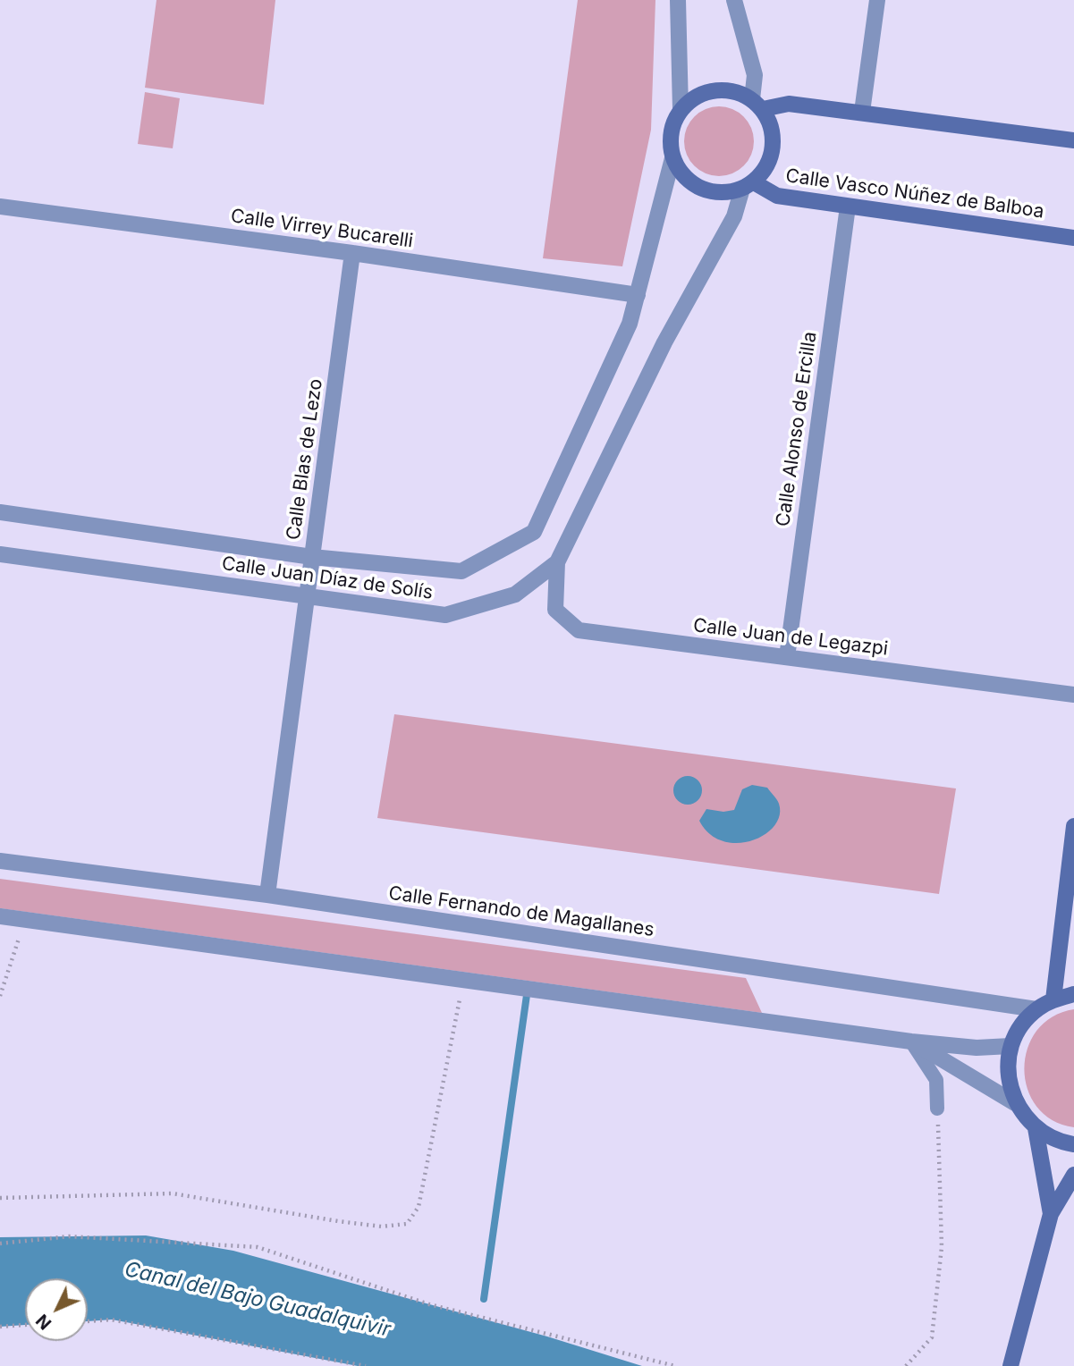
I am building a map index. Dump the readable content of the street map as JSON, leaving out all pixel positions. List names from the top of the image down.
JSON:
{
  "streets": {
    "street": [
      "Calle Vasco Núñez de Balboa",
      "Calle Virrey Bucarelli",
      "Calle Alonso de Ercilla",
      "Calle Blas de Lezo",
      "Calle Juan Díaz de Solís",
      "Calle Juan de Legazpi",
      "Calle Fernando de Magallanes"
    ]
  },
  "crossings": [
    ["Calle Vasco Núñez de Balboa", "Calle Alonso de Ercilla"],
    ["Calle Vasco Núñez de Balboa", "Calle Juan Díaz de Solís"],
    ["Calle Virrey Bucarelli", "Calle Blas de Lezo"],
    ["Calle Virrey Bucarelli", "Calle Juan Díaz de Solís"],
    ["Calle Alonso de Ercilla", "Calle Juan de Legazpi"],
    ["Calle Blas de Lezo", "Calle Juan Díaz de Solís"],
    ["Calle Blas de Lezo", "Calle Fernando de Magallanes"],
    ["Calle Juan Díaz de Solís", "Calle Juan de Legazpi"]
  ],
  "water": ["Canal del Bajo Guadalquivir"],
  "north": "bottom left"
}
